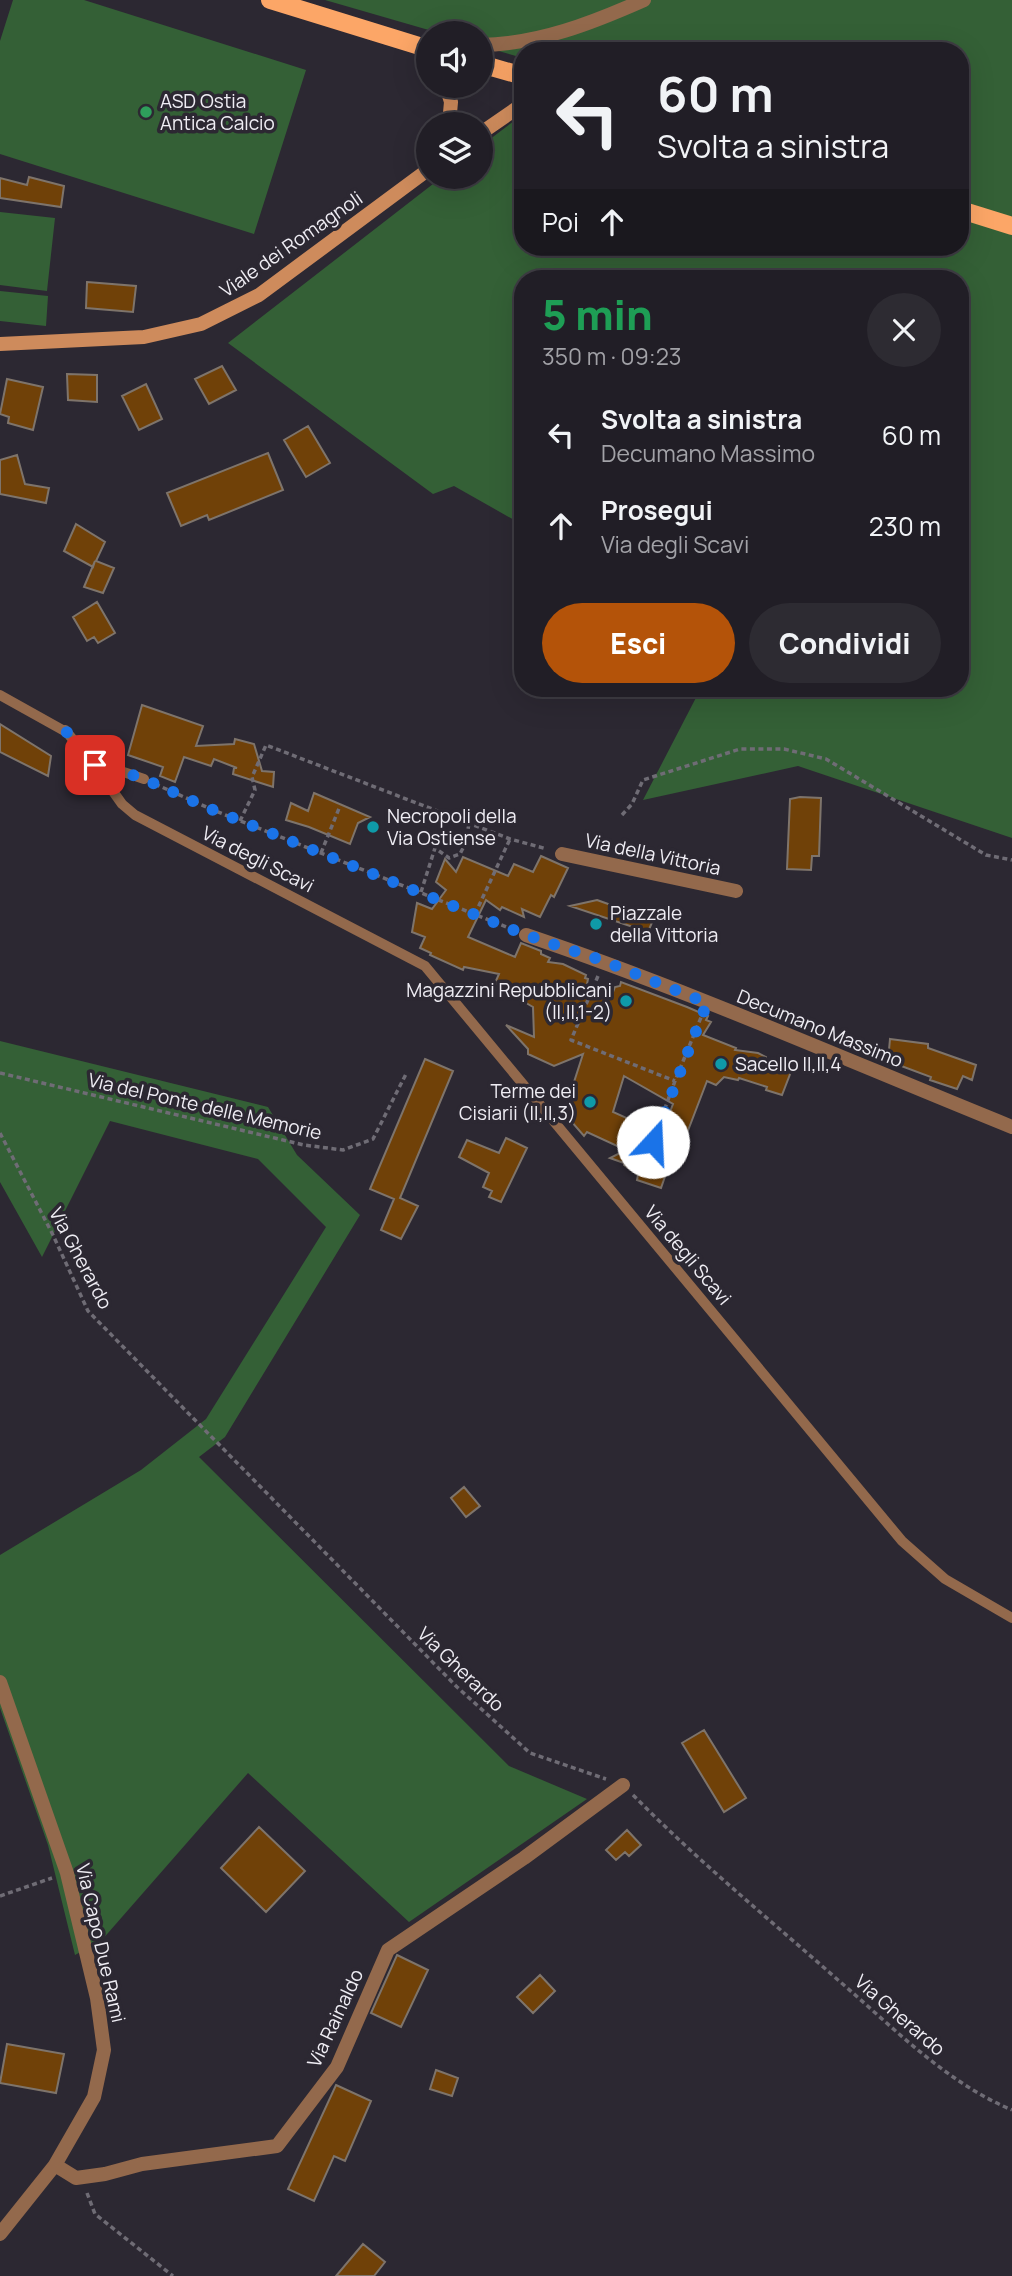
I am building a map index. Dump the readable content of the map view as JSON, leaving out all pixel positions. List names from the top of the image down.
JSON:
{
  "streets": {
    "main road": ["Viale dei Romagnoli"],
    "street": [
      "Via della Vittoria",
      "Decumano Massimo",
      "Via Capo Due Rami",
      "Via Rainaldo"
    ],
    "lane": ["Via degli Scavi"],
    "path": ["Via del Ponte delle Memorie", "Via Gherardo"]
  },
  "crossings": [
    ["Via Gherardo", "Via Rainaldo"]
  ],
  "places": [
    "ASD Ostia Antica Calcio",
    "Necropoli della Via Ostiense",
    "Piazzale della Vittoria",
    "Magazzini Repubblicani (II,II,1-2)",
    "Sacello II,II,4",
    "Terme dei Cisiarii (II,II,3)"
  ],
  "page": {
    "turn": ["60 m", "Svolta a sinistra"],
    "then": "Poi",
    "heading": ["5 min", "350 m · 09:23"],
    "list": [
      {
        "name": "Svolta a sinistra",
        "note": "Decumano Massimo",
        "value": "60 m"
      },
      {
        "name": "Prosegui",
        "note": "Via degli Scavi",
        "value": "230 m"
      }
    ],
    "buttons": ["Esci", "Condividi"]
  }
}
